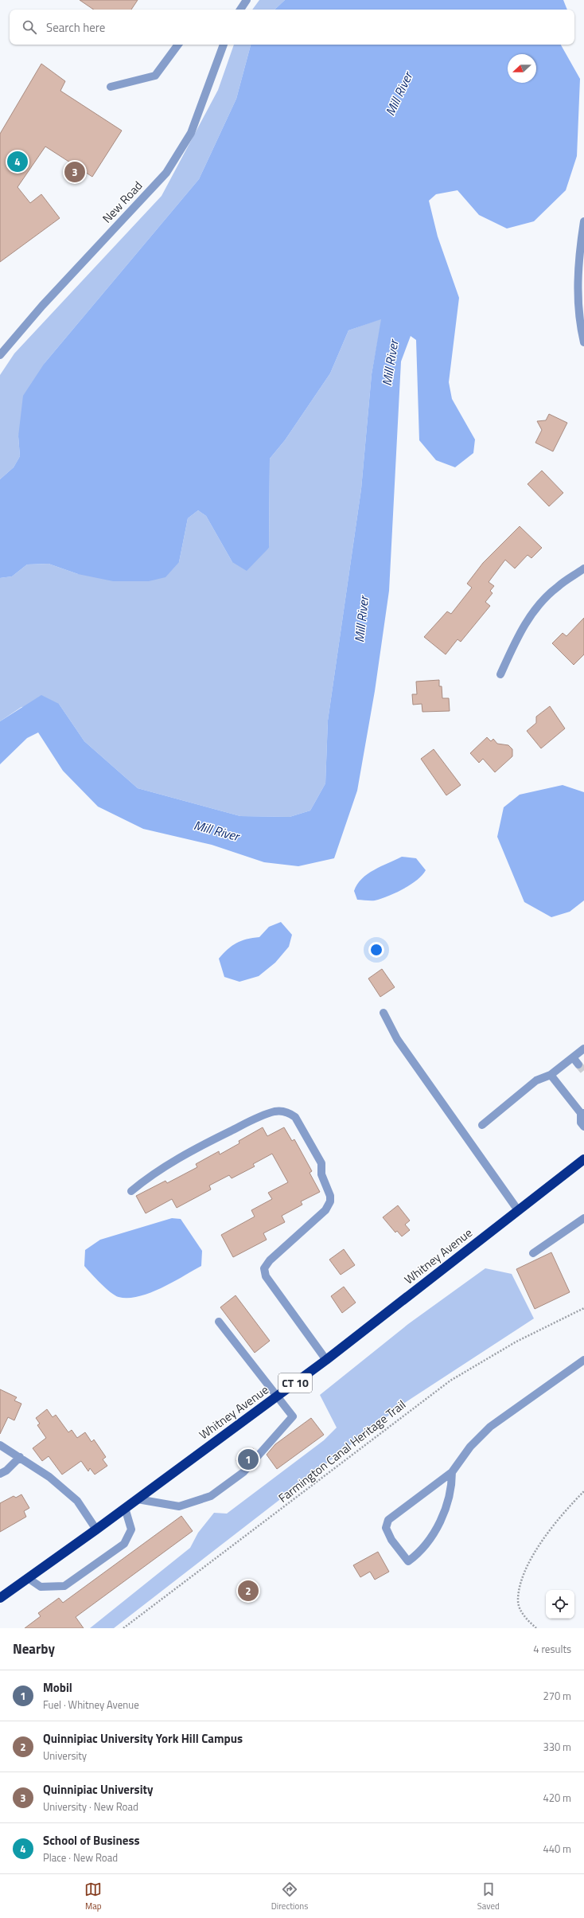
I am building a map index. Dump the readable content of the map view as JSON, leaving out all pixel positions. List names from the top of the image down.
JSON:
{
  "streets": {
    "highway": ["Whitney Avenue", "CT 10"],
    "street": ["New Road"],
    "path": ["Farmington Canal Heritage Trail"]
  },
  "water": ["Mill River"],
  "north": "left",
  "page": {
    "search": "Search here",
    "pins": [
      "4",
      "3",
      "1",
      "2"
    ],
    "heading": ["Nearby", "4 results"],
    "list": [
      {
        "mark": "1",
        "name": "Mobil",
        "note": "Fuel · Whitney Avenue",
        "value": "270 m"
      },
      {
        "mark": "2",
        "name": "Quinnipiac University York Hill Campus",
        "note": "University",
        "value": "330 m"
      },
      {
        "mark": "3",
        "name": "Quinnipiac University",
        "note": "University · New Road",
        "value": "420 m"
      },
      {
        "mark": "4",
        "name": "School of Business",
        "note": "Place · New Road",
        "value": "440 m"
      }
    ],
    "nav": ["Map", "Directions", "Saved"]
  }
}
